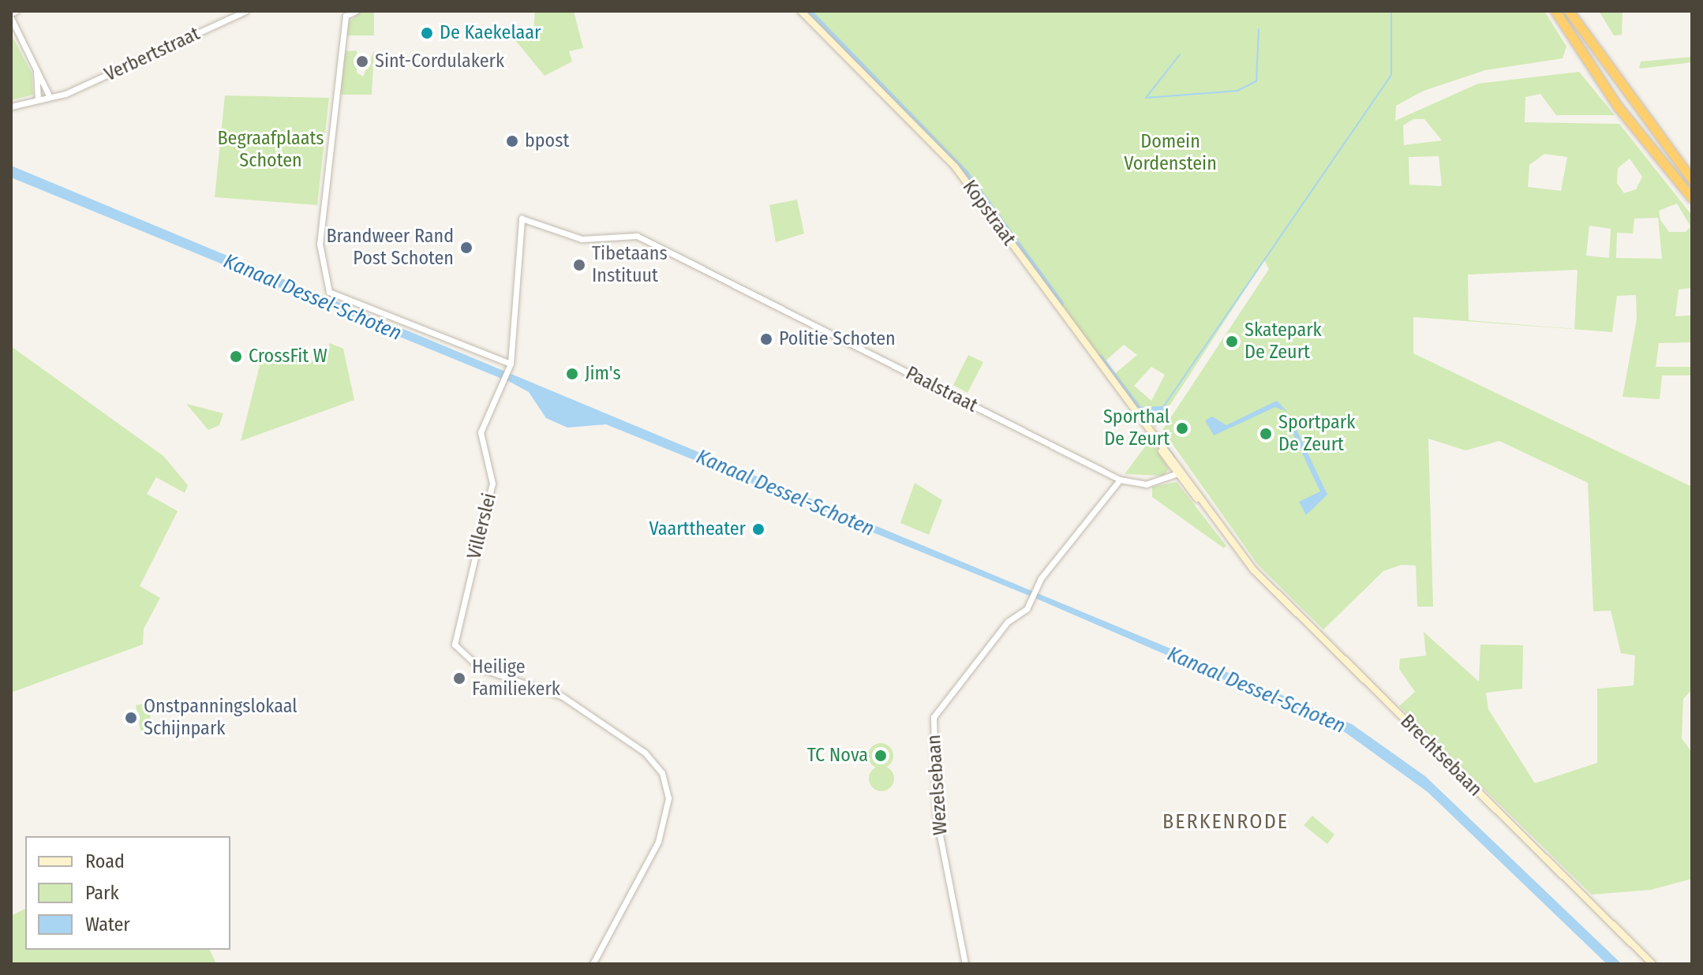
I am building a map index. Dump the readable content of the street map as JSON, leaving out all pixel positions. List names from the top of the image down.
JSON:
{
  "streets": {
    "main road": ["Kopstraat", "Brechtsebaan"],
    "street": [
      "Verbertstraat",
      "Paalstraat",
      "Villerslei",
      "Wezelsebaan"
    ]
  },
  "crossings": [
    ["Kopstraat", "Paalstraat"],
    ["Kopstraat", "Brechtsebaan"],
    ["Paalstraat", "Villerslei"],
    ["Paalstraat", "Brechtsebaan"],
    ["Paalstraat", "Wezelsebaan"]
  ],
  "districts": ["BERKENRODE"],
  "water": ["Kanaal Dessel-Schoten"],
  "parks": ["Begraafplaats Schoten", "Domein Vordenstein"],
  "places": [
    "De Kaekelaar",
    "Sint-Cordulakerk",
    "bpost",
    "Brandweer Rand Post Schoten",
    "Tibetaans Instituut",
    "Politie Schoten",
    "Skatepark De Zeurt",
    "CrossFit W",
    "Jim's",
    "Sporthal De Zeurt",
    "Sportpark De Zeurt",
    "Vaarttheater",
    "Heilige Familiekerk",
    "Onstpanningslokaal Schijnpark",
    "TC Nova"
  ],
  "legend": ["Road", "Park", "Water"]
}
